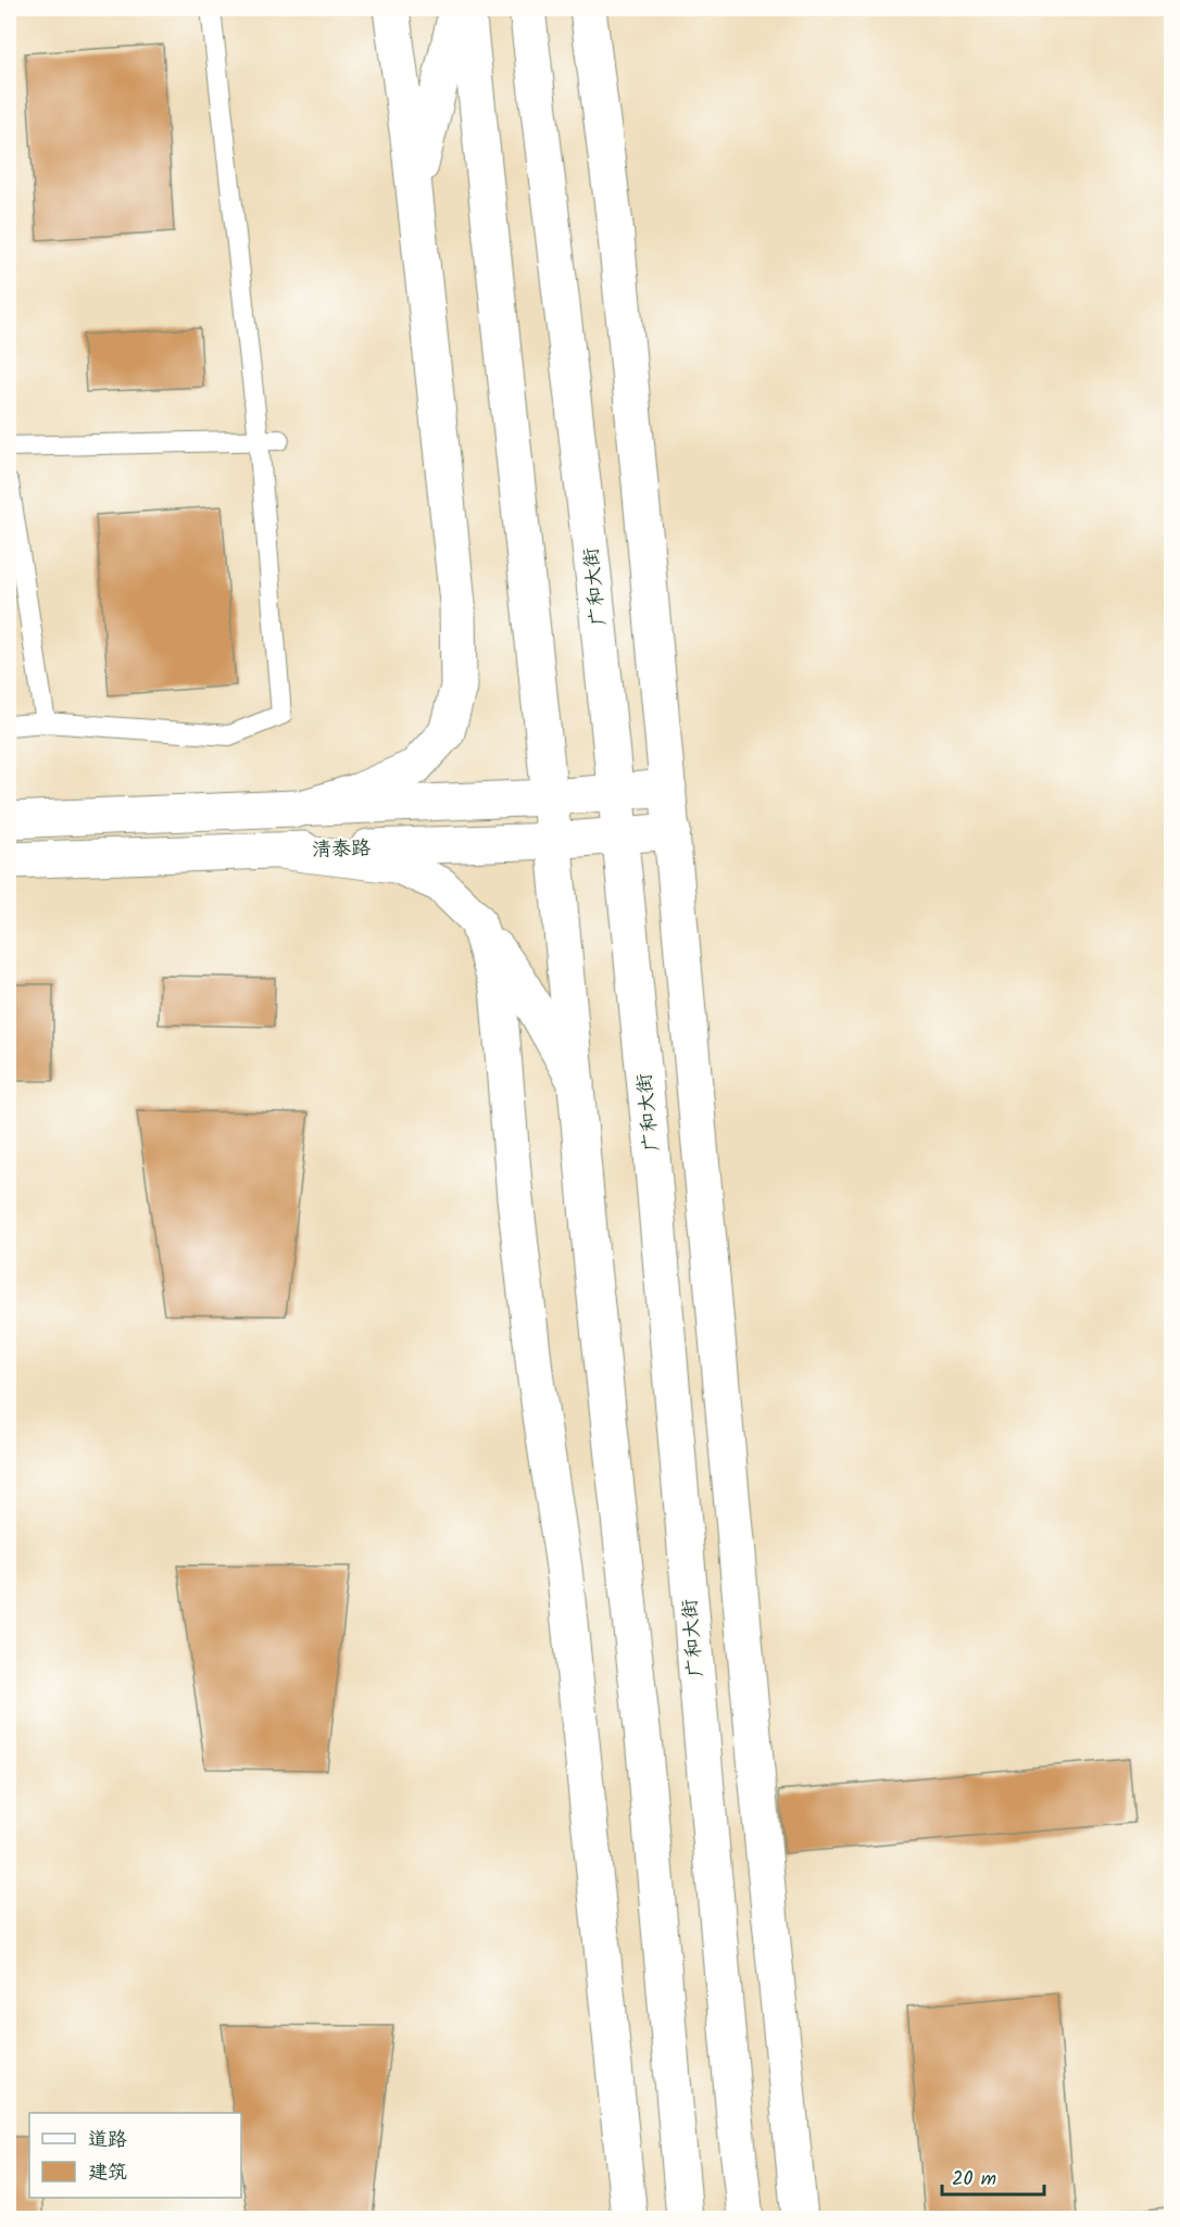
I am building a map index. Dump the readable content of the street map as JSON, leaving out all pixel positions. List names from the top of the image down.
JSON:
{
  "streets": {
    "street": ["广和大街", "清泰路"]
  },
  "crossings": [
    ["广和大街", "清泰路"]
  ],
  "legend": ["道路", "建筑"],
  "scale_bar": "20 m"
}
